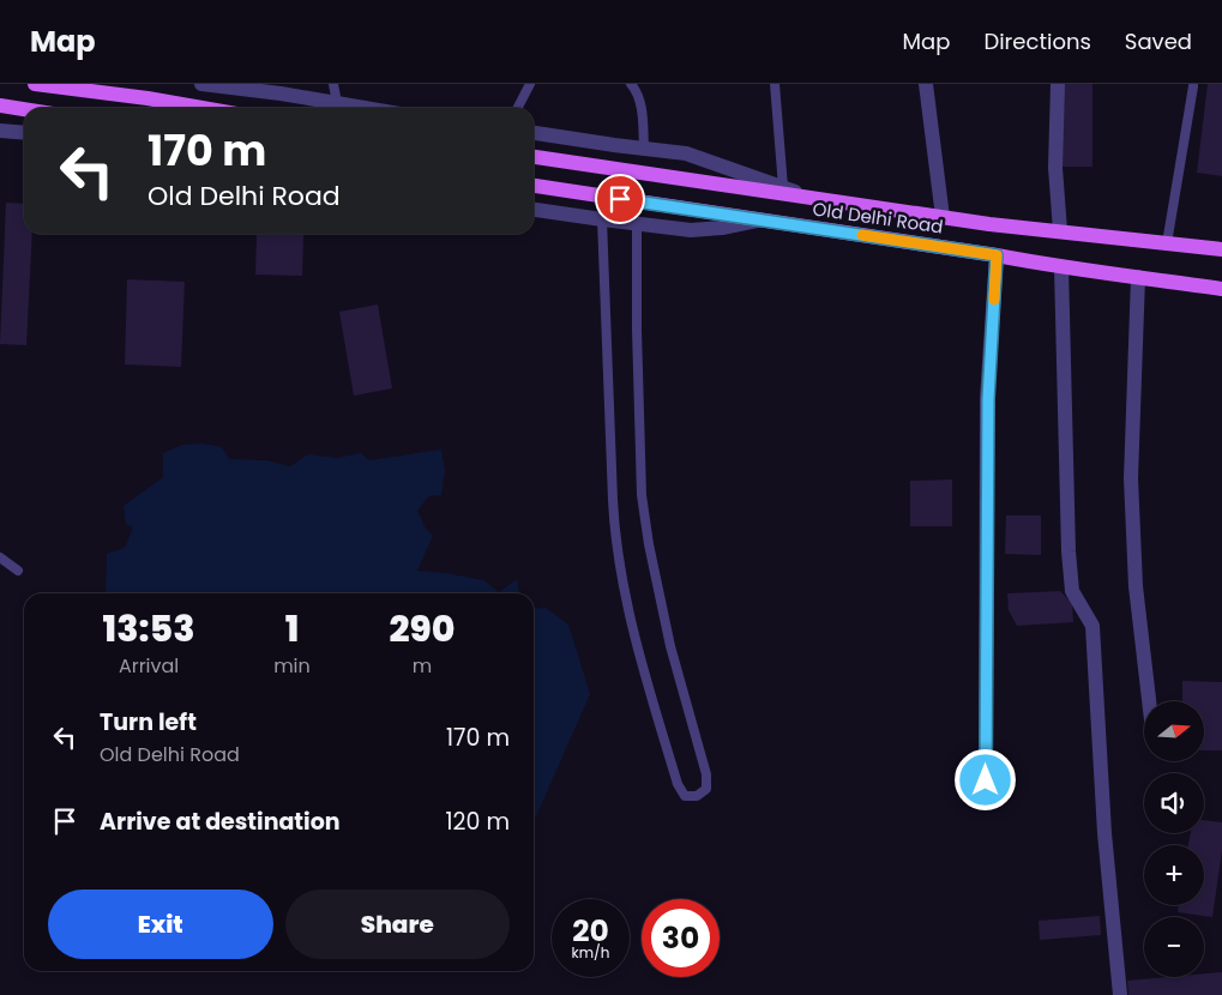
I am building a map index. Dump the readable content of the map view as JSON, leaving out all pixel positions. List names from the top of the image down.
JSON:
{
  "streets": {
    "main road": ["Old Delhi Road"]
  },
  "north": "right",
  "page": {
    "header": "Map",
    "nav": ["Map", "Directions", "Saved"],
    "turn": ["170 m", "Old Delhi Road"],
    "eta": [
      "13:53",
      "Arrival",
      "1",
      "min",
      "290",
      "m"
    ],
    "list": [
      {
        "name": "Turn left",
        "note": "Old Delhi Road",
        "value": "170 m"
      },
      {
        "name": "Arrive at destination",
        "value": "120 m"
      }
    ],
    "map_buttons": ["+", "−"],
    "buttons": ["Exit", "Share"],
    "speed": "20 km/h",
    "limit": "30"
  }
}
